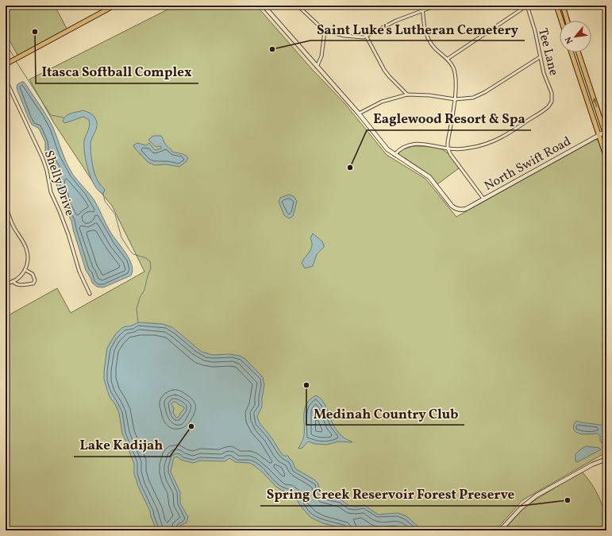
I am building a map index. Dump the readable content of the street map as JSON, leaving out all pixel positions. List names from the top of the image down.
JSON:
{
  "streets": {
    "street": ["Tee Lane", "North Swift Road", "Shelly Drive"]
  },
  "places": [
    "Itasca Softball Complex",
    "Saint Luke's Lutheran Cemetery",
    "Eaglewood Resort & Spa",
    "Medinah Country Club",
    "Lake Kadijah",
    "Spring Creek Reservoir Forest Preserve"
  ],
  "north": "bottom left"
}
